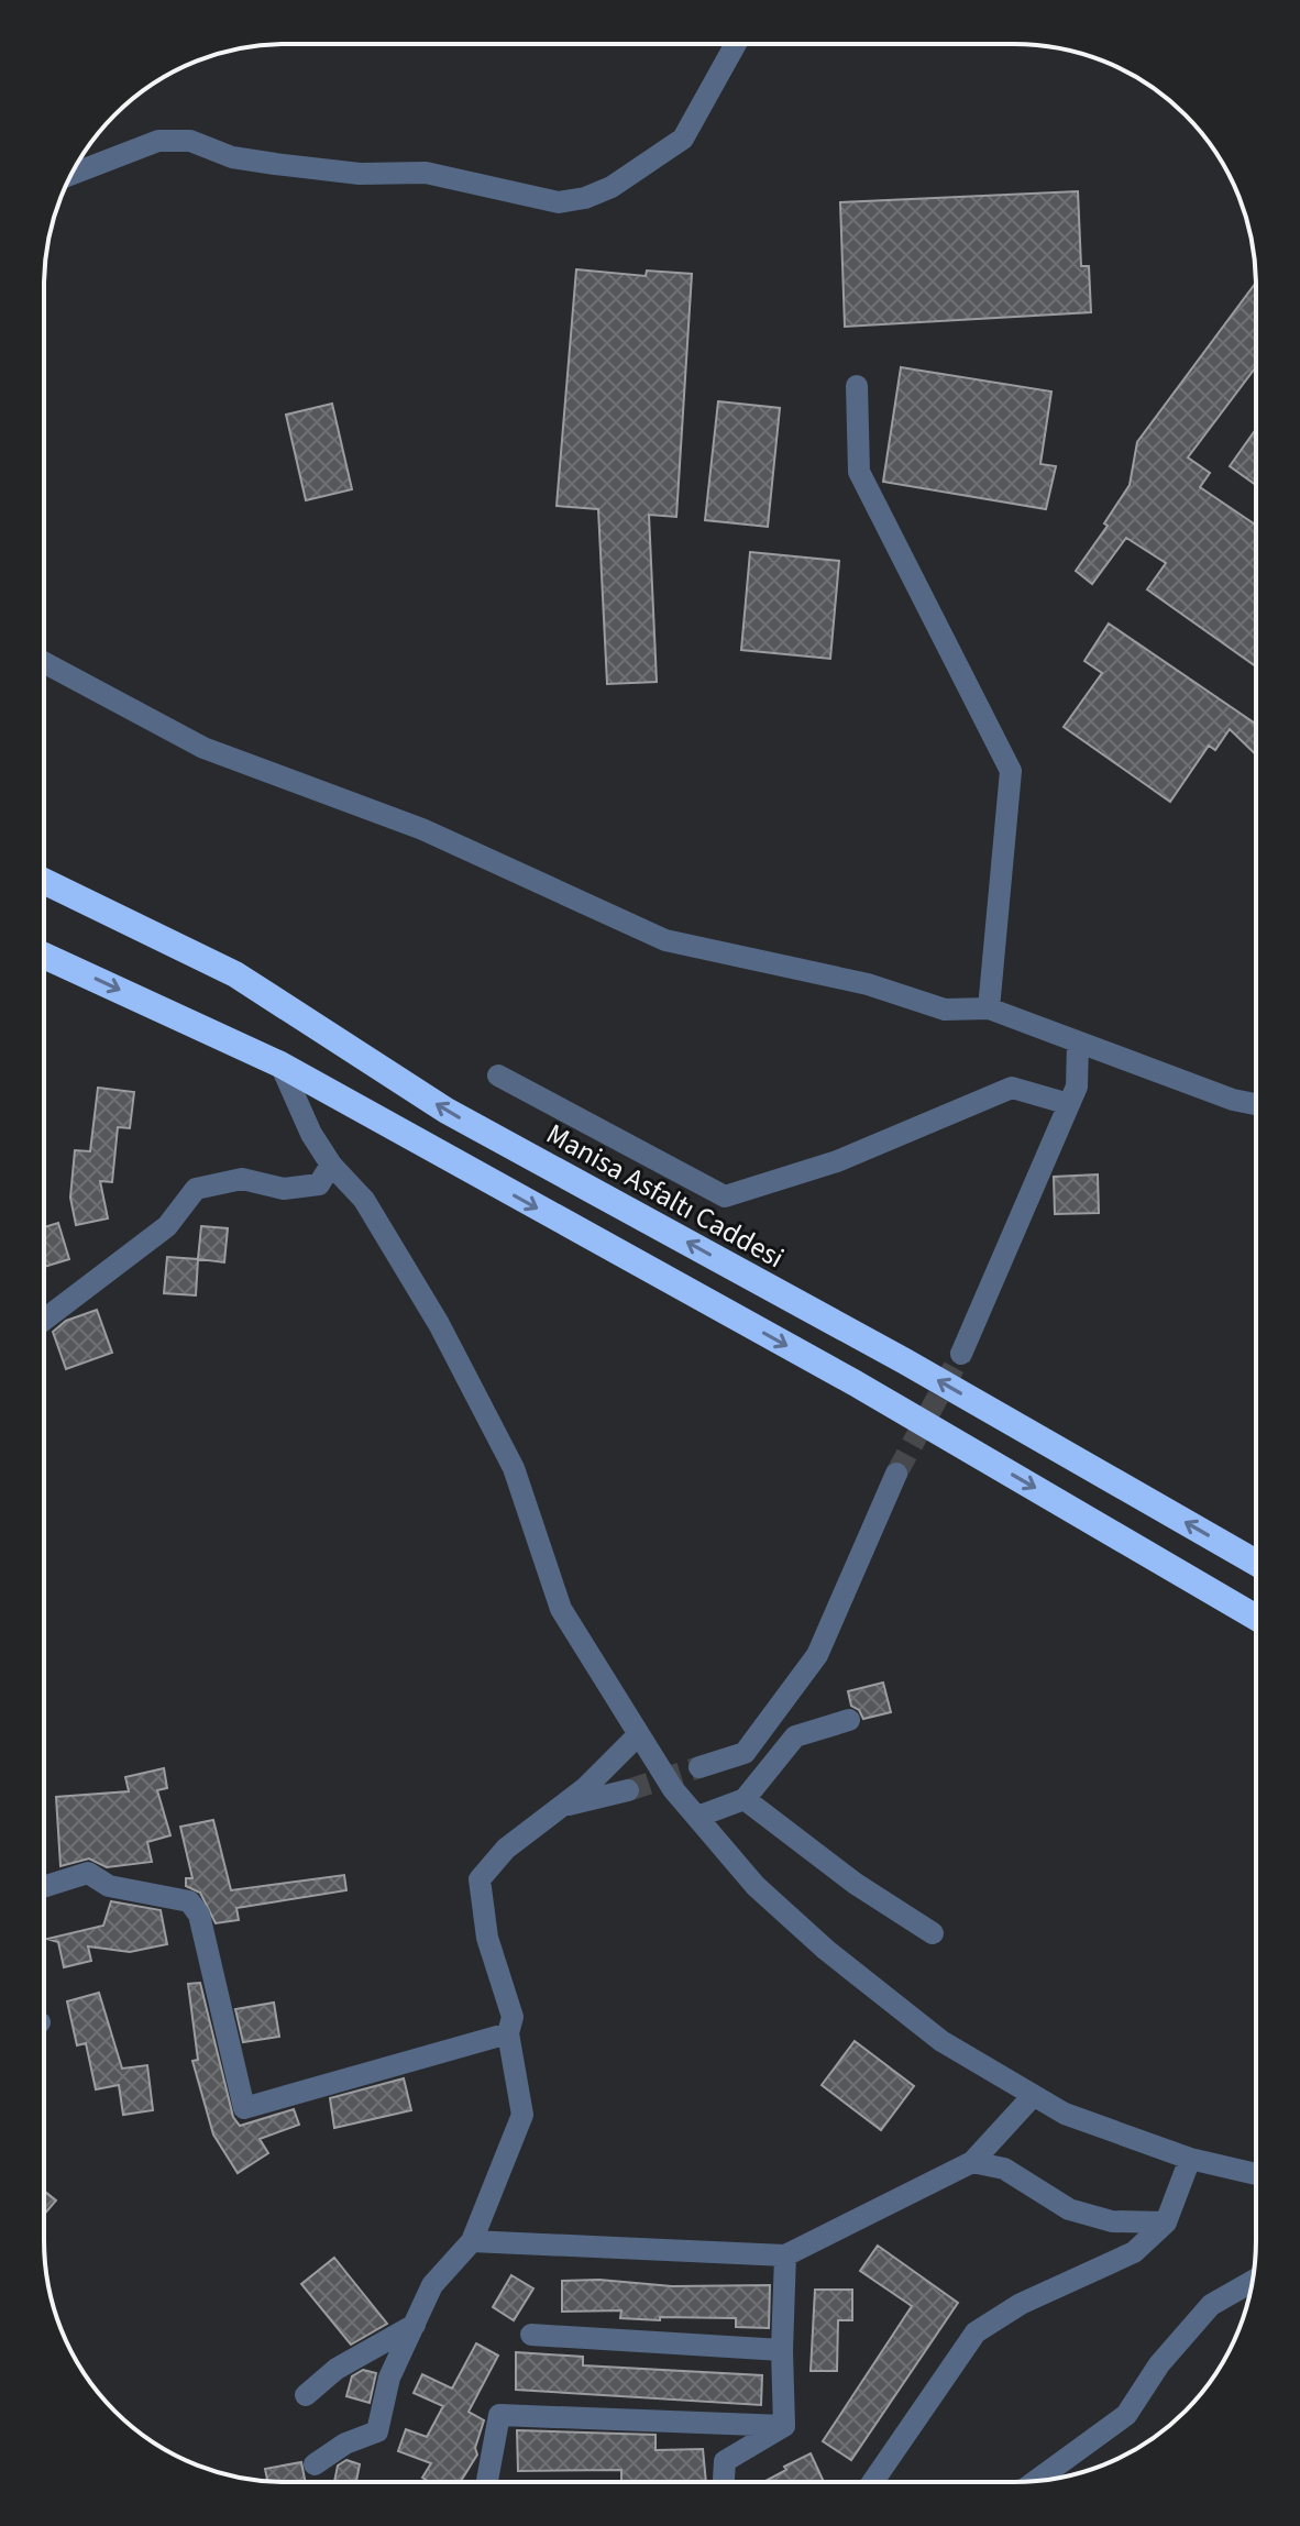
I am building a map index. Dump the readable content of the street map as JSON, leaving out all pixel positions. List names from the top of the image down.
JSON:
{
  "streets": {
    "highway": ["Manisa Asfaltı Caddesi"]
  }
}
